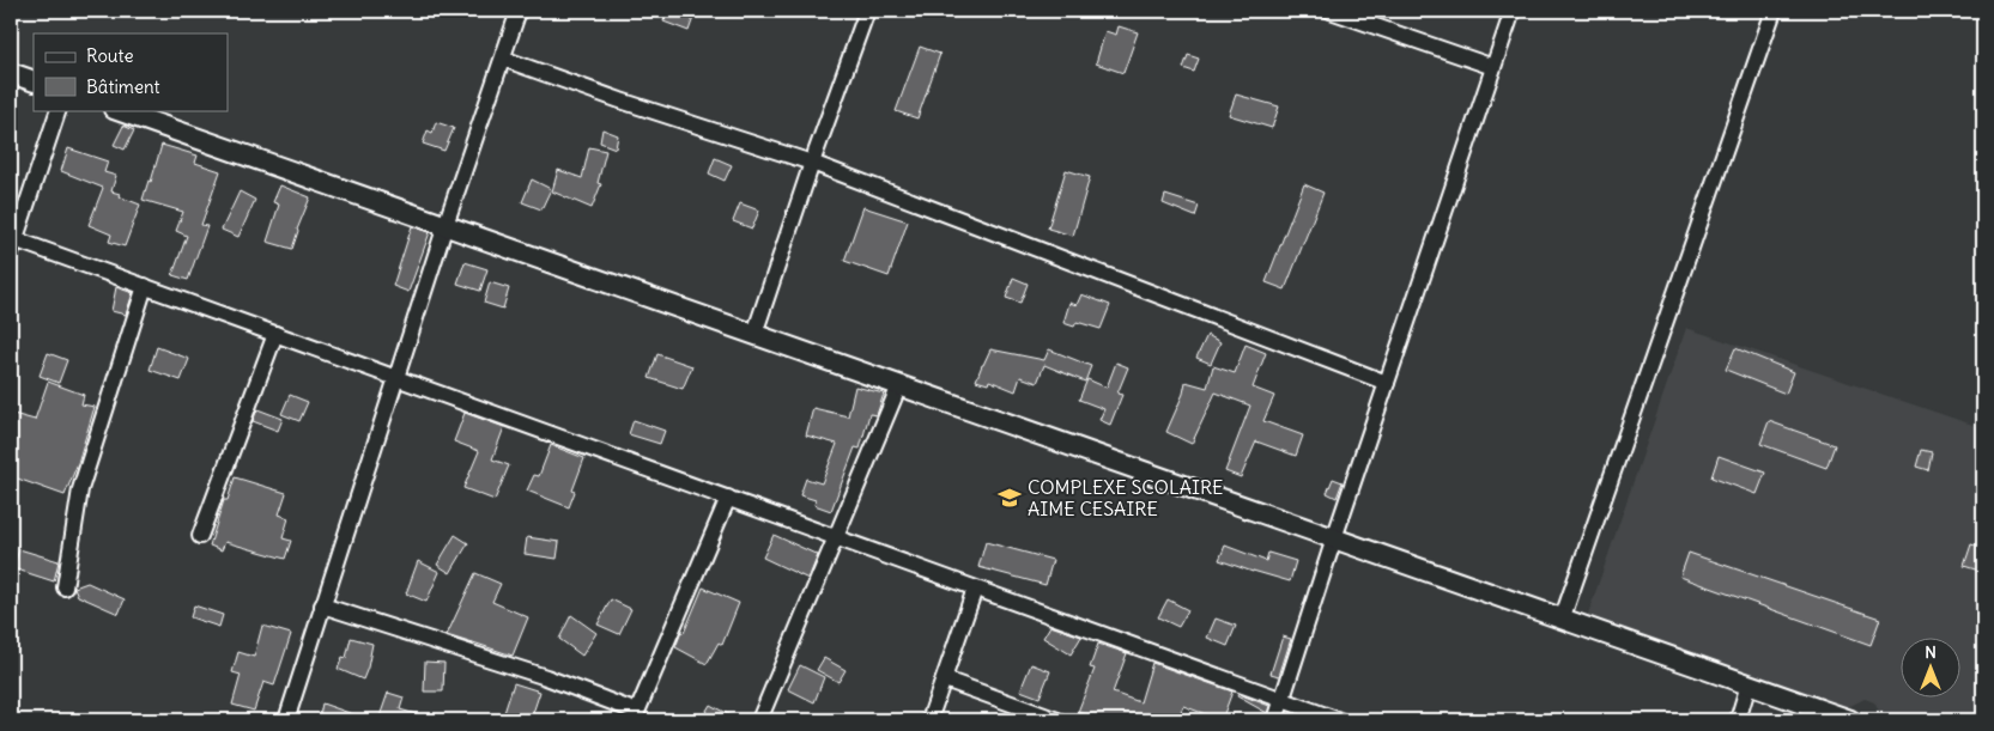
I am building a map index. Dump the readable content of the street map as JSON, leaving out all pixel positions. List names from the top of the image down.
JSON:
{
  "places": {
    "school or university": ["COMPLEXE SCOLAIRE AIME CESAIRE"]
  },
  "legend": ["Route", "Bâtiment"],
  "north": "top"
}
